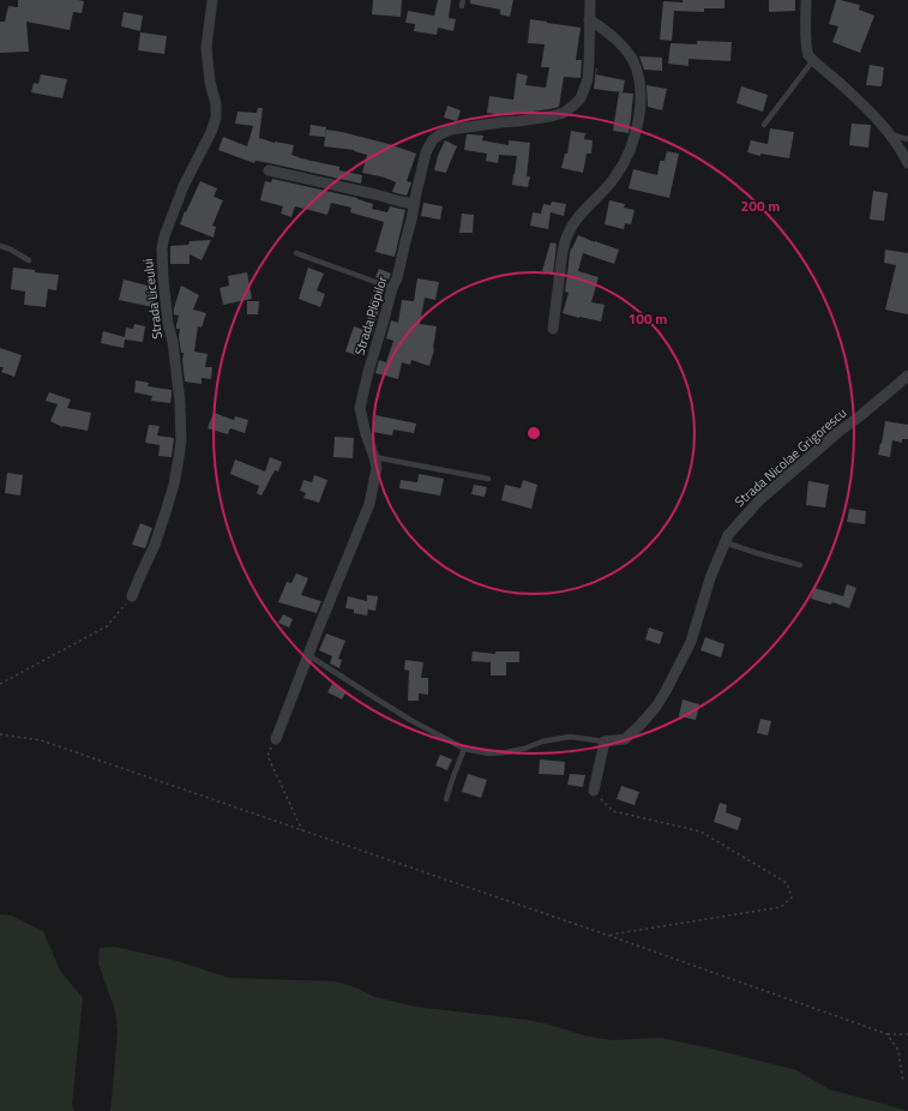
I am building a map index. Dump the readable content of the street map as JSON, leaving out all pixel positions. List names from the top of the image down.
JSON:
{
  "streets": {
    "street": ["Strada Liceului", "Strada Plopilor", "Strada Nicolae Grigorescu"]
  },
  "rings": ["200 m", "100 m"]
}
